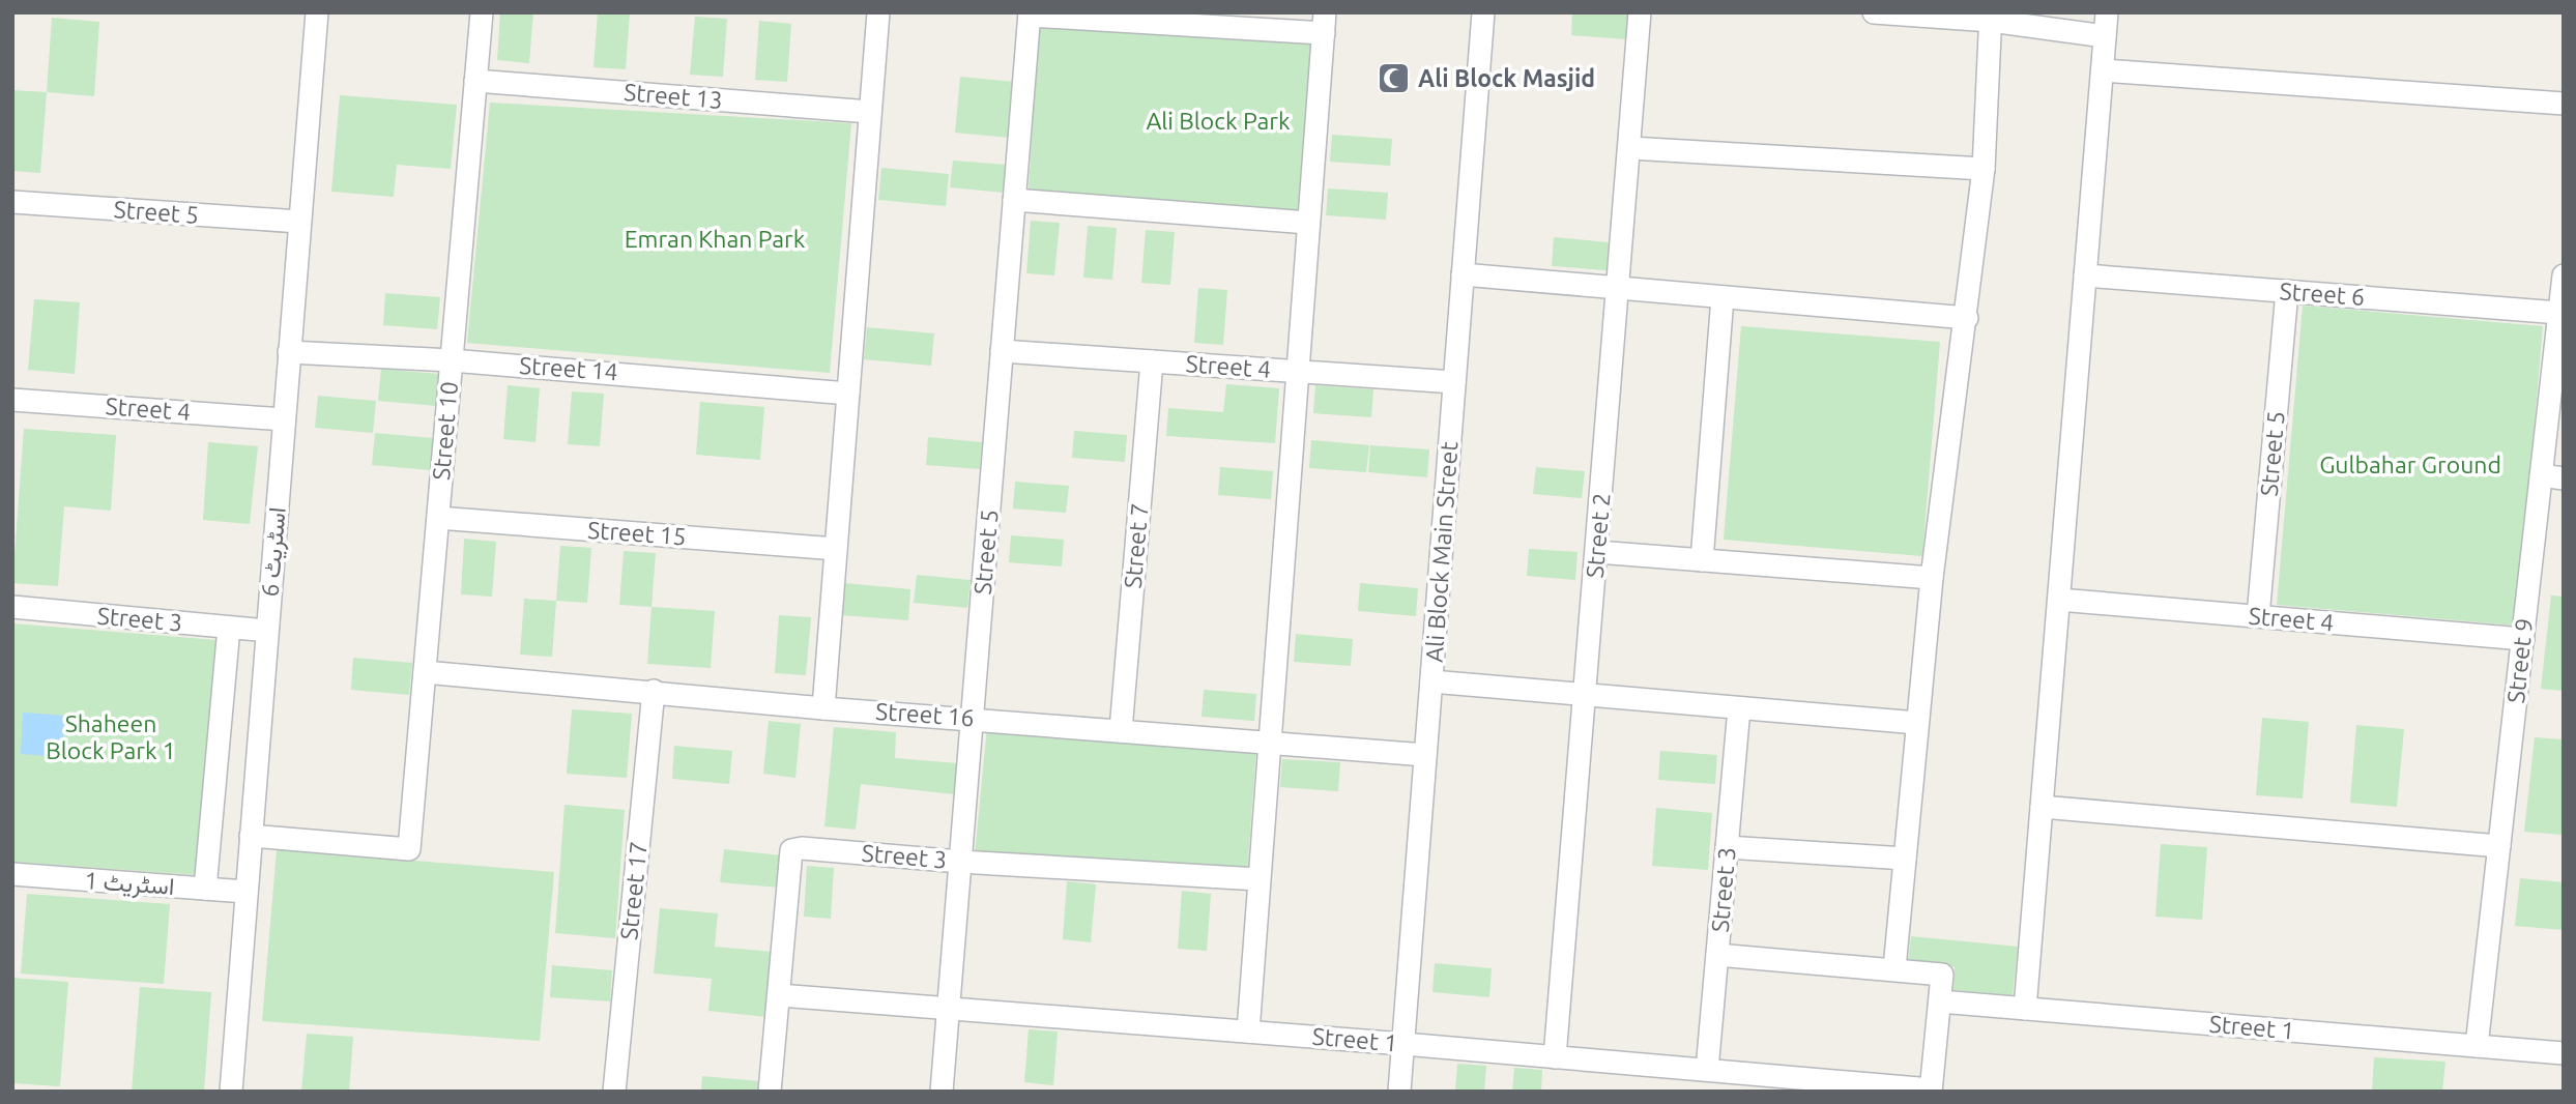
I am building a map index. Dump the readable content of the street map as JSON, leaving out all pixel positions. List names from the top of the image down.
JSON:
{
  "streets": {
    "street": [
      "Street 13",
      "Street 5",
      "Street 6",
      "Street 4",
      "Street 14",
      "Street 10",
      "Street 15",
      "Street 2",
      "Street 7",
      "اسٹریٹ 6",
      "Ali Block Main Street",
      "Street 3",
      "Street 9",
      "Street 16",
      "اسٹریٹ 1",
      "Street 17",
      "Street 1"
    ]
  },
  "crossings": [
    ["Street 13", "Street 10"],
    ["Street 5", "Street 6"],
    ["Street 5", "Street 4"],
    ["Street 5", "اسٹریٹ 6"],
    ["Street 5", "Street 3"],
    ["Street 5", "Street 16"],
    ["Street 5", "Street 1"],
    ["Street 6", "Street 9"],
    ["Street 4", "Street 7"],
    ["Street 4", "اسٹریٹ 6"],
    ["Street 4", "Ali Block Main Street"],
    ["Street 4", "Street 9"],
    ["Street 14", "Street 10"],
    ["Street 14", "اسٹریٹ 6"],
    ["Street 10", "Street 15"],
    ["Street 10", "اسٹریٹ 6"],
    ["Street 10", "Street 16"],
    ["Street 2", "Street 1"],
    ["Street 7", "Street 16"],
    ["اسٹریٹ 6", "Street 3"],
    ["اسٹریٹ 6", "اسٹریٹ 1"],
    ["Ali Block Main Street", "Street 16"],
    ["Ali Block Main Street", "Street 1"],
    ["Street 3", "Street 1"],
    ["Street 9", "Street 1"],
    ["Street 16", "Street 17"]
  ],
  "parks": [
    "Ali Block Park",
    "Emran Khan Park",
    "Gulbahar Ground",
    "Shaheen Block Park 1"
  ],
  "places": {
    "mosque": ["Ali Block Masjid"]
  }
}
